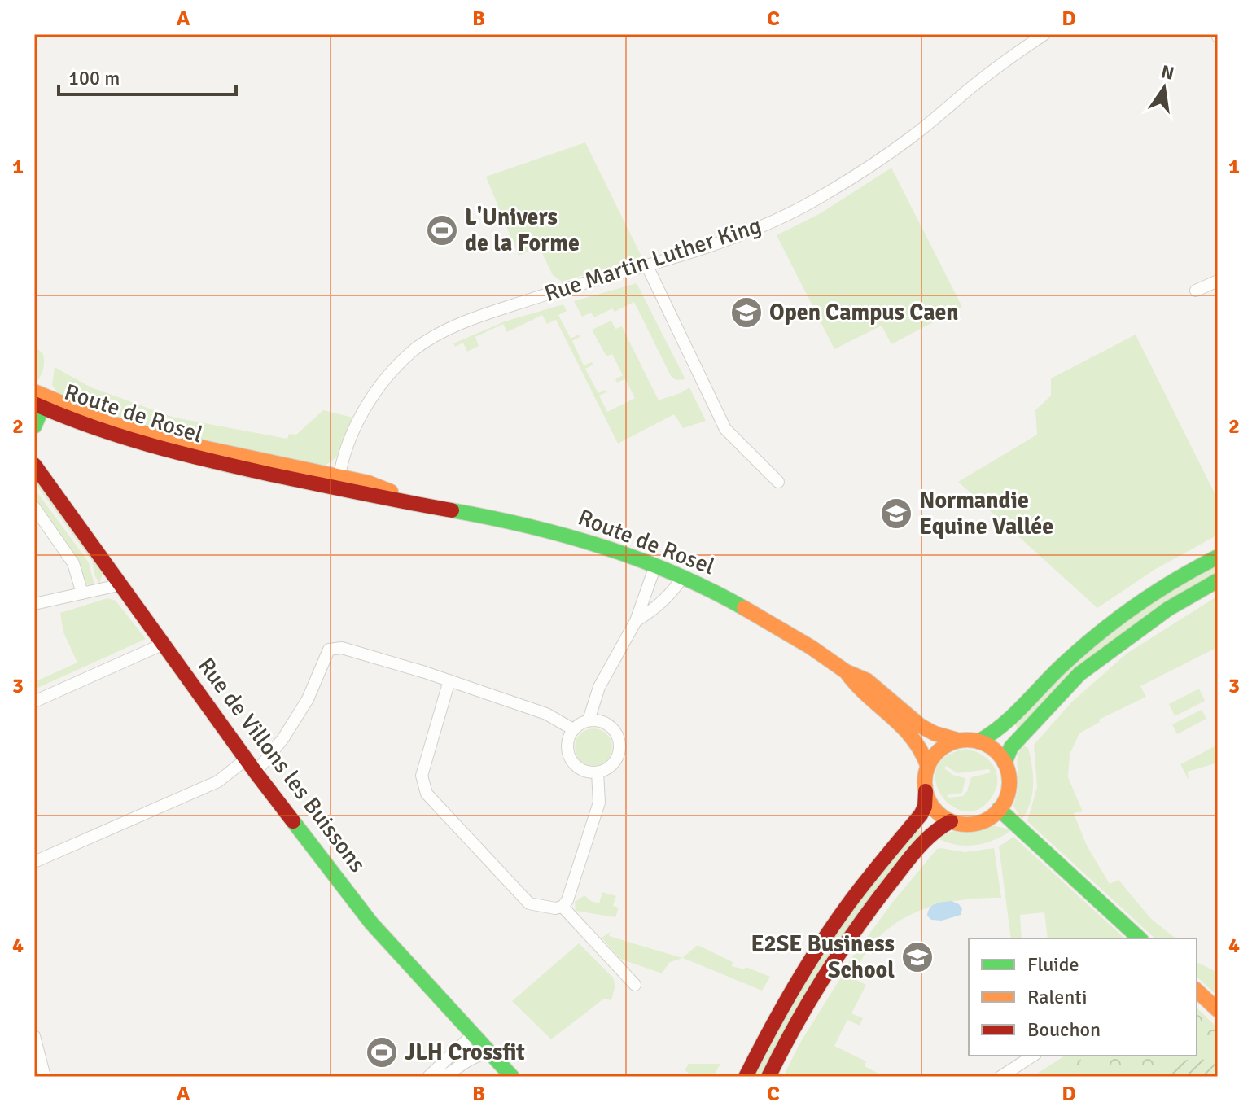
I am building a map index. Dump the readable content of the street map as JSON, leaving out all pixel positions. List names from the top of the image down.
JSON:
{
  "streets": {
    "street": ["Rue Martin Luther King", "Route de Rosel", "Rue de Villons les Buissons"]
  },
  "crossings": [
    ["Rue Martin Luther King", "Route de Rosel"]
  ],
  "places": {
    "sports": ["L'Univers de la Forme", "JLH Crossfit"],
    "school or university": ["Open Campus Caen", "Normandie Equine Vallée", "E2SE Business School"]
  },
  "legend": ["Fluide", "Ralenti", "Bouchon"],
  "scale_bar": "100 m",
  "north": "top",
  "grid": {
    "columns": [
      "A",
      "B",
      "C",
      "D"
    ],
    "rows": [
      "1",
      "2",
      "3",
      "4"
    ]
  }
}
